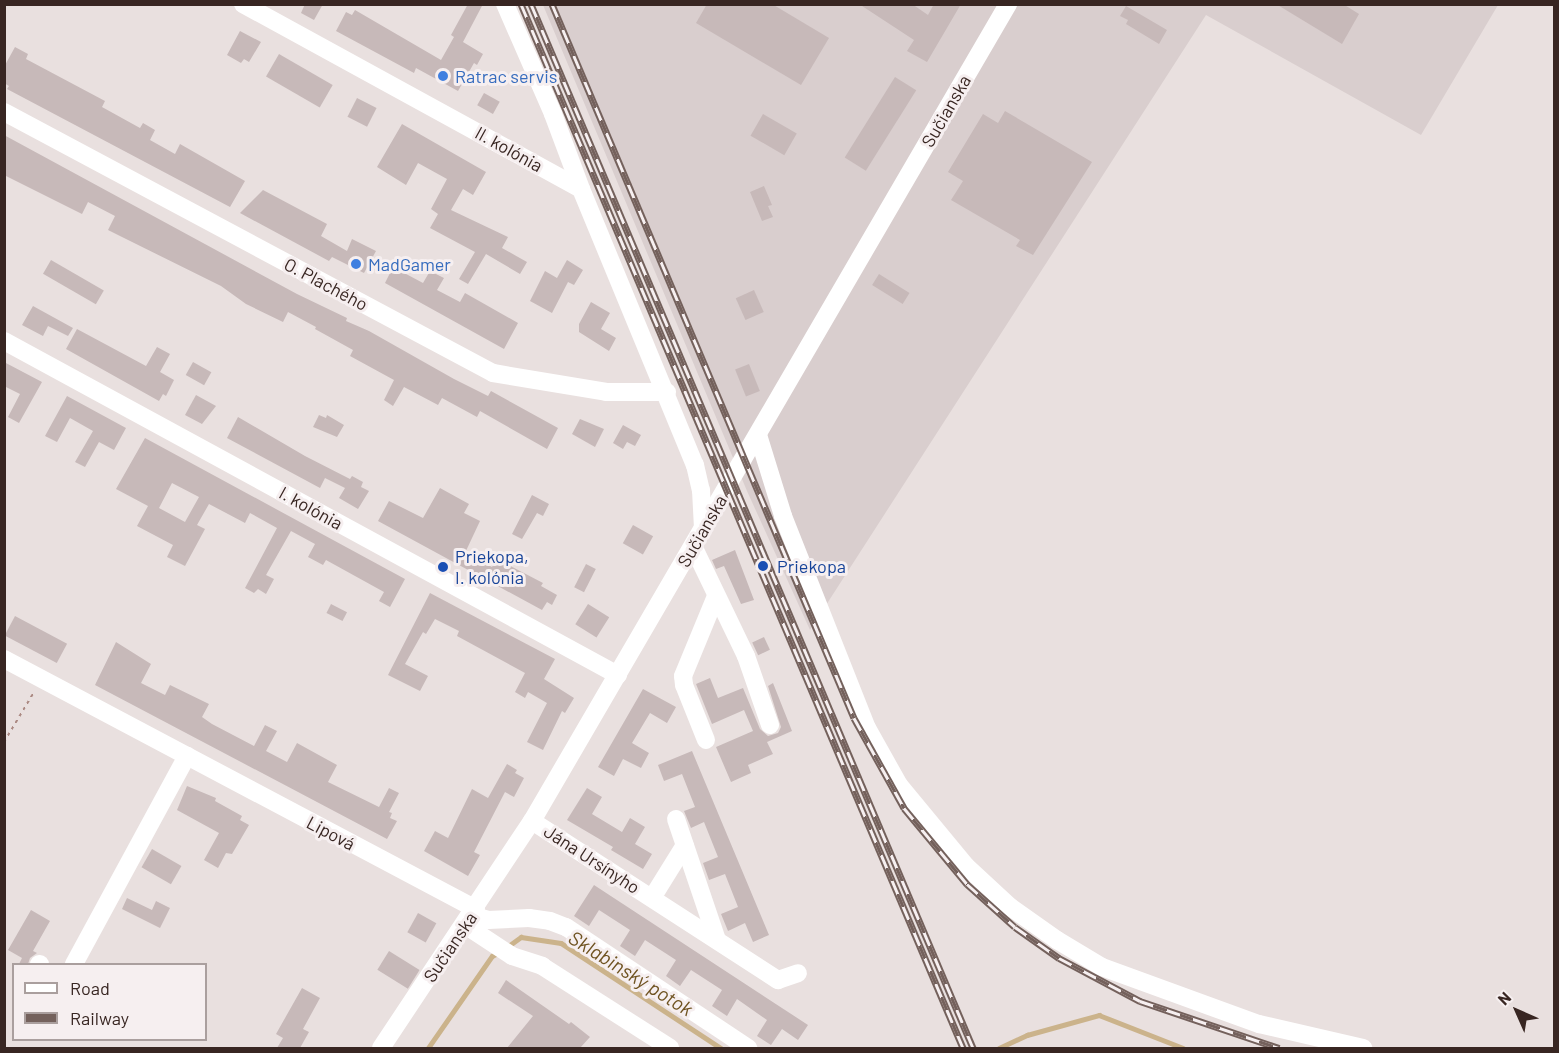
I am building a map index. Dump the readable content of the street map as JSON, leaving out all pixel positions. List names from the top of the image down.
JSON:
{
  "streets": {
    "street": [
      "Sučianska",
      "II. kolónia",
      "O. Plachého",
      "I. kolónia",
      "Lipová",
      "Jána Ursínyho"
    ]
  },
  "crossings": [
    ["Sučianska", "I. kolónia"],
    ["Sučianska", "Lipová"],
    ["Sučianska", "Jána Ursínyho"]
  ],
  "water": ["Sklabinský potok"],
  "places": [
    "Ratrac servis",
    "MadGamer",
    "Priekopa",
    "Priekopa, I. kolónia"
  ],
  "legend": ["Road", "Railway"],
  "north": "top left"
}
